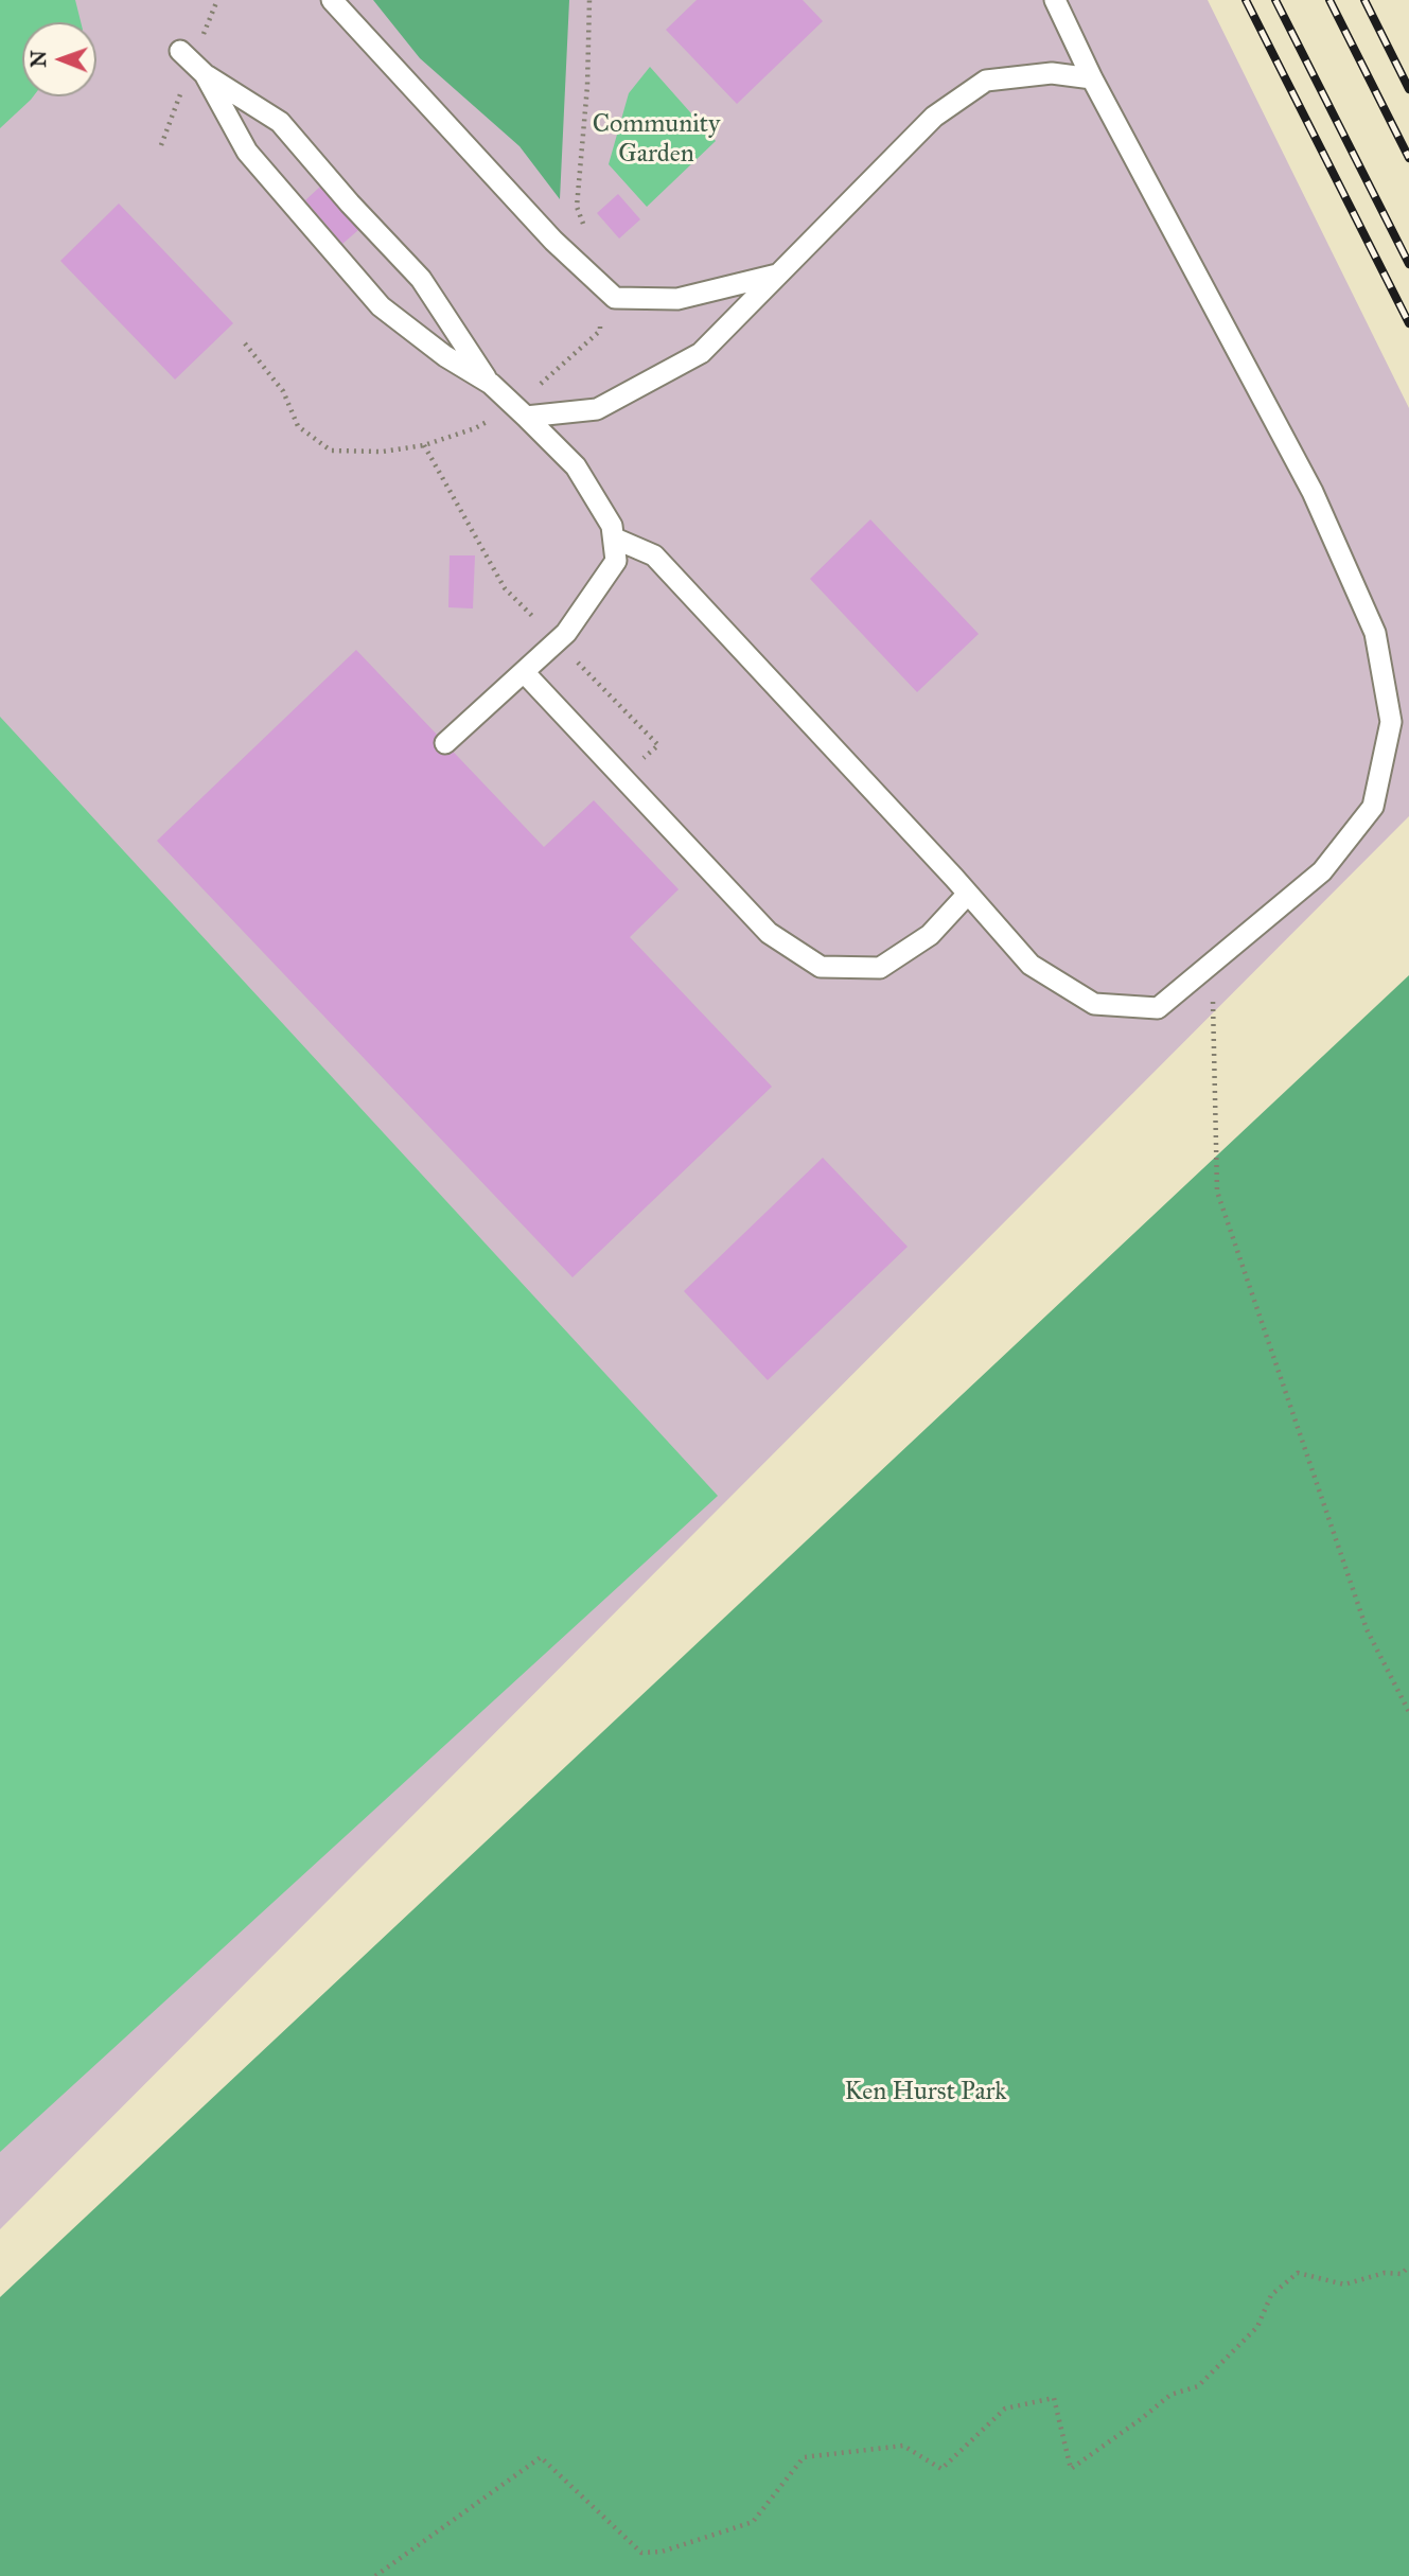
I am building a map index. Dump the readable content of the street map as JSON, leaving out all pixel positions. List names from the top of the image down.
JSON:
{
  "parks": ["Community Garden", "Ken Hurst Park"],
  "north": "left"
}
